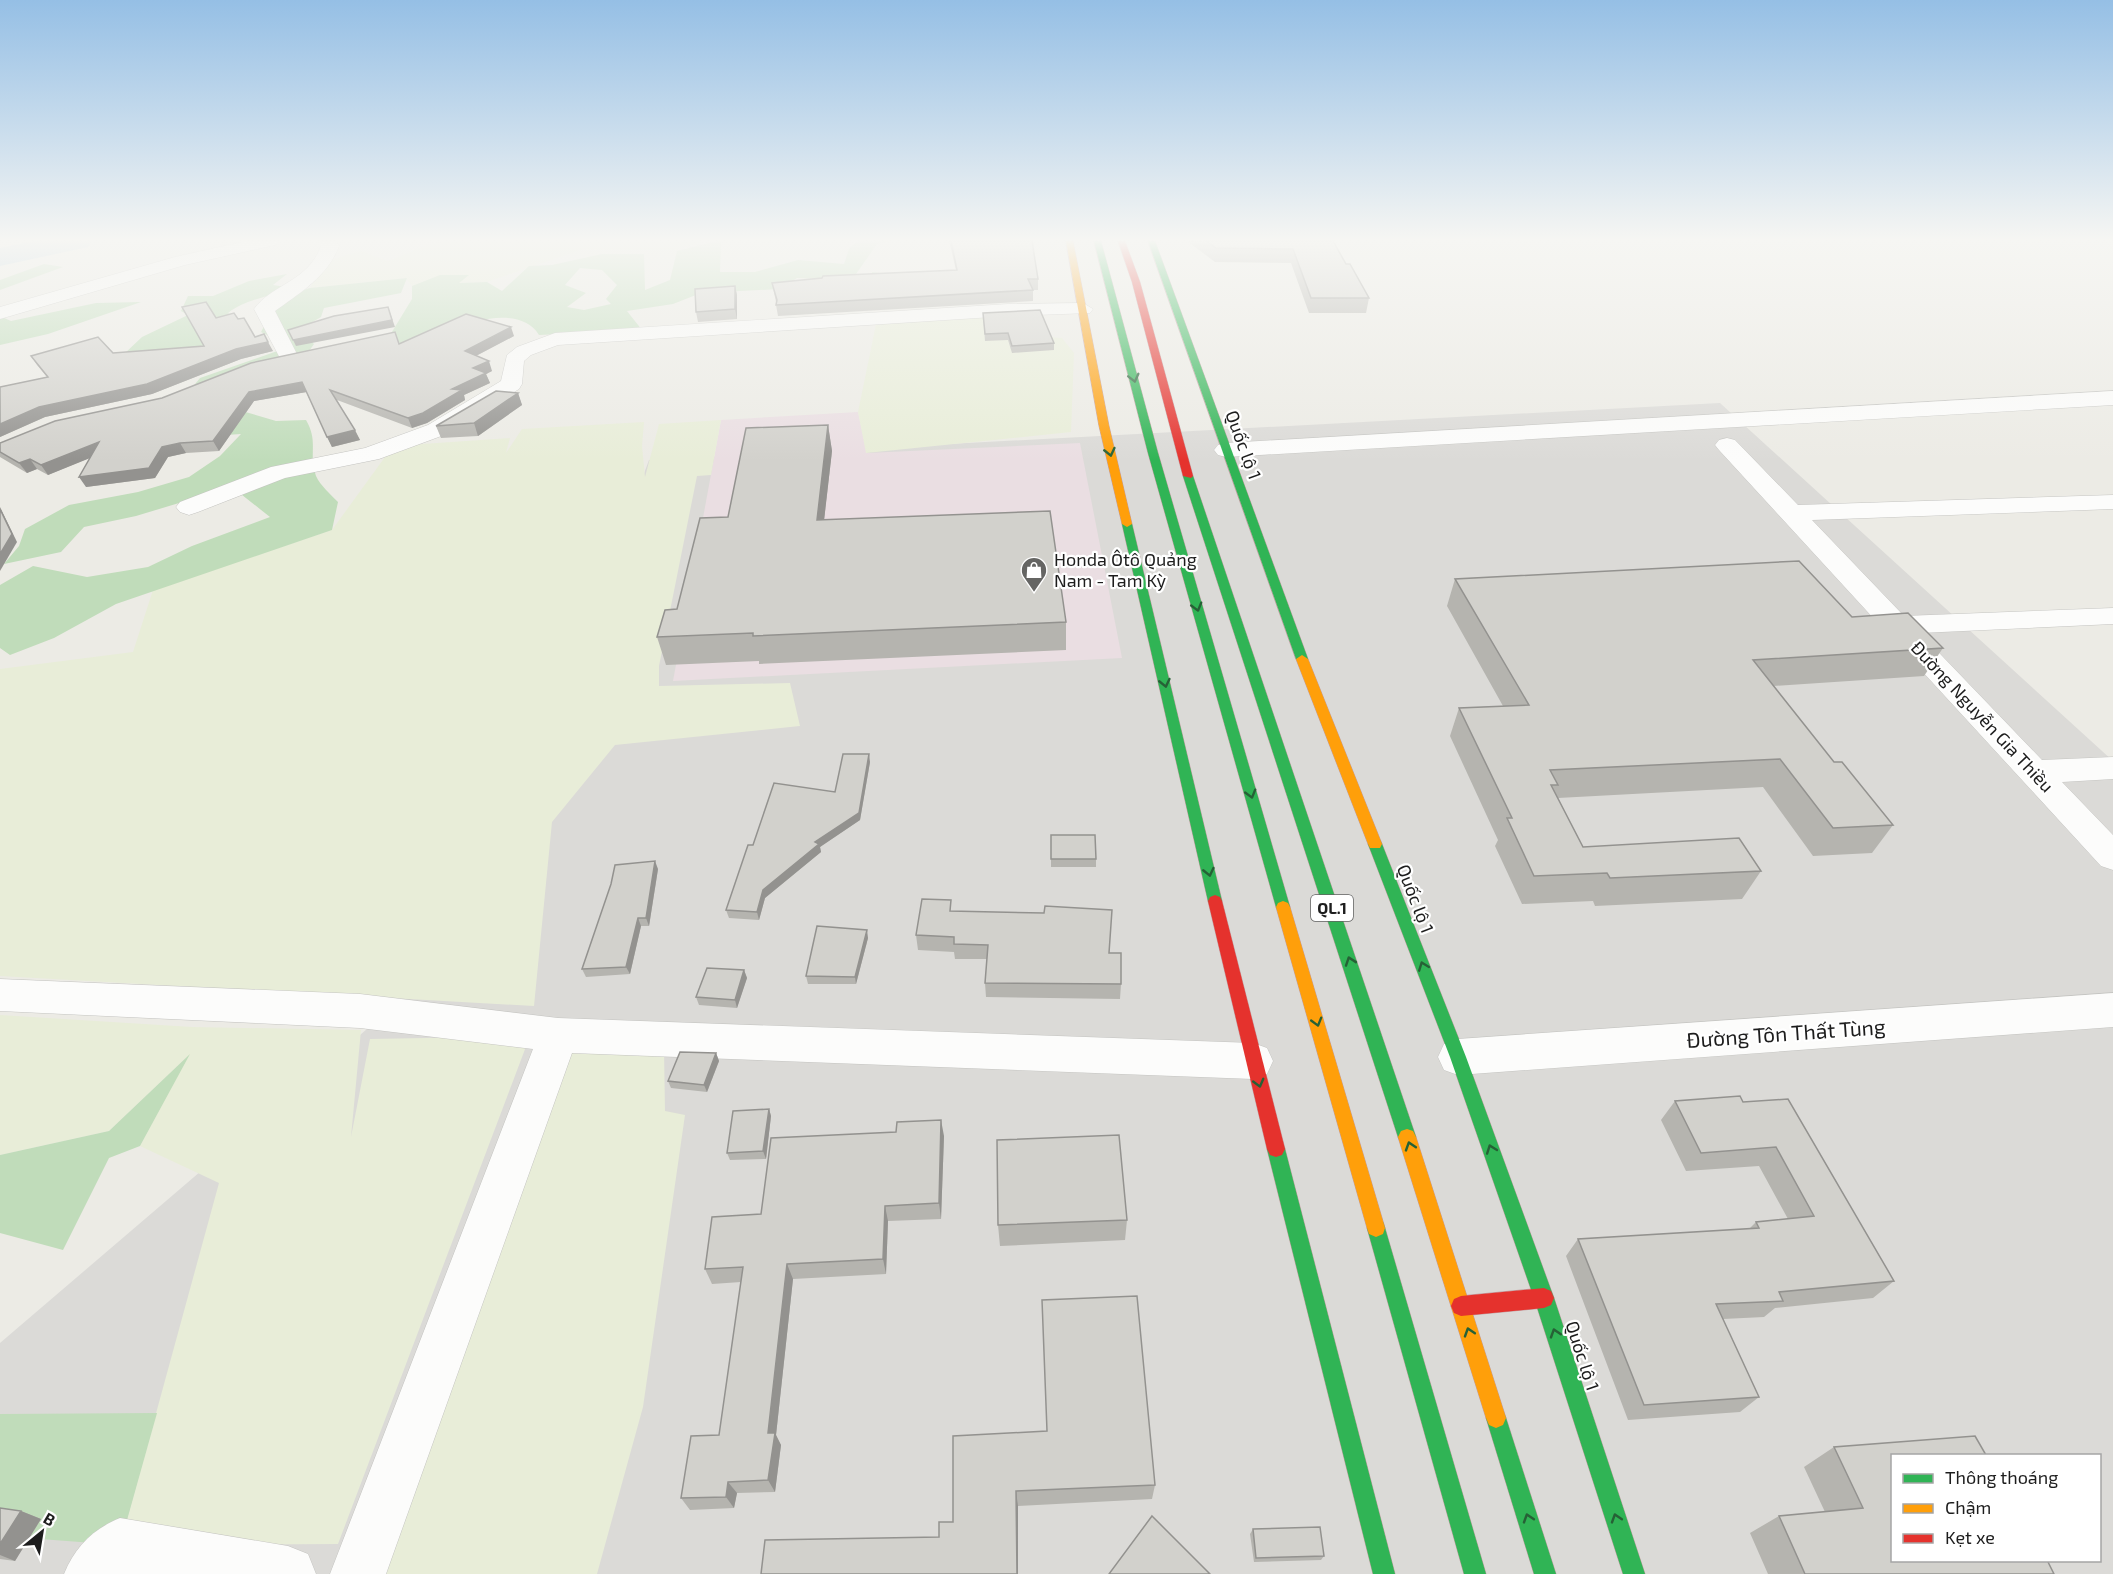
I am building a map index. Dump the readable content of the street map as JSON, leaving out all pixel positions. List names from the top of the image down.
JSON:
{
  "streets": {
    "highway": ["Quốc lộ 1", "QL.1"],
    "street": ["Đường Nguyễn Gia Thiều", "Đường Tôn Thất Tùng"]
  },
  "crossings": [
    ["Quốc lộ 1", "Đường Tôn Thất Tùng"]
  ],
  "places": {
    "shop": ["Honda Ôtô Quảng Nam - Tam Kỳ"]
  },
  "legend": ["Thông thoáng", "Chậm", "Kẹt xe"],
  "north": "top right"
}
